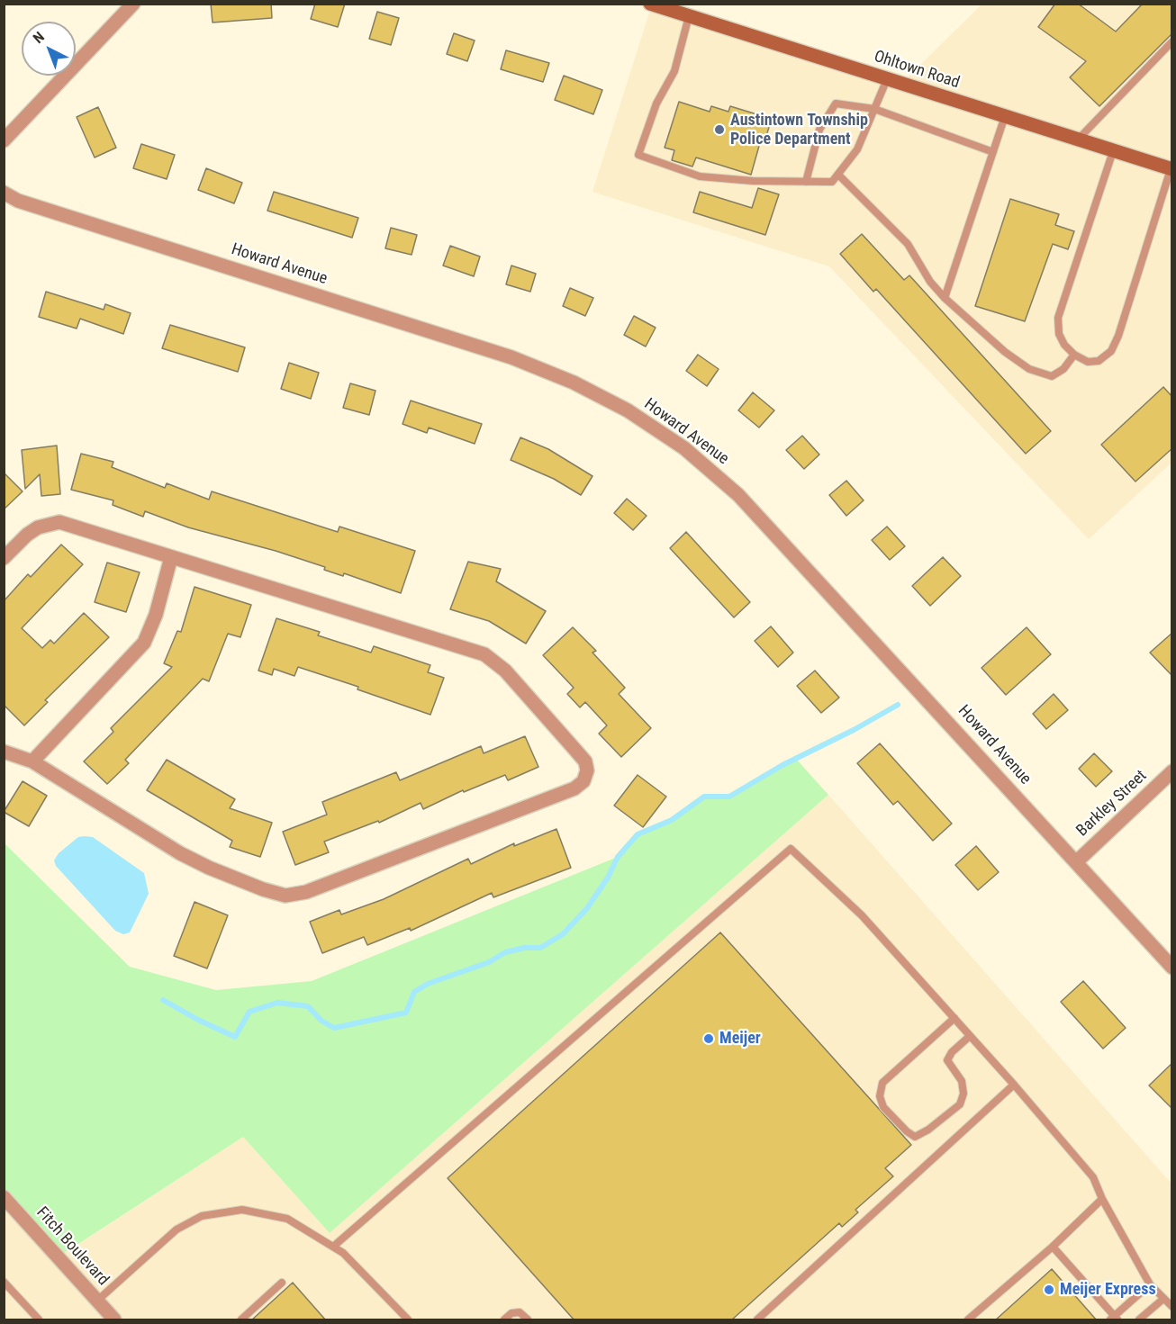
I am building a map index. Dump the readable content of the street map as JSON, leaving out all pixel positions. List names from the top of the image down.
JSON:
{
  "streets": {
    "street": [
      "Ohltown Road",
      "Howard Avenue",
      "Barkley Street",
      "Fitch Boulevard"
    ]
  },
  "crossings": [
    ["Howard Avenue", "Barkley Street"]
  ],
  "places": ["Austintown Township Police Department", "Meijer", "Meijer Express"],
  "north": "top left"
}
